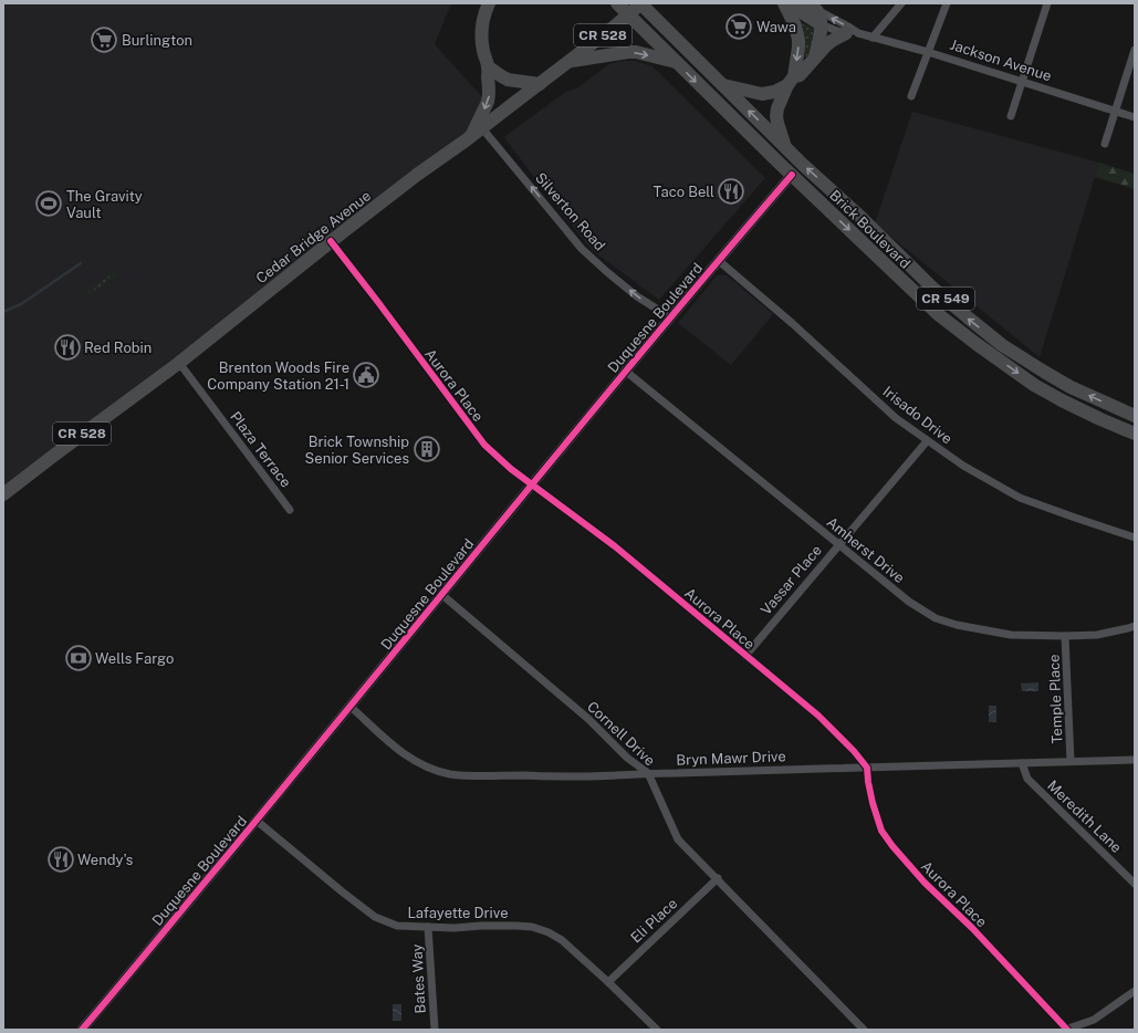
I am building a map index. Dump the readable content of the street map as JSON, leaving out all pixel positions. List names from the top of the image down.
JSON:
{
  "streets": {
    "main road": [
      "CR 528",
      "Jackson Avenue",
      "Brick Boulevard",
      "Cedar Bridge Avenue",
      "CR 549"
    ],
    "street": [
      "Silverton Road",
      "Duquesne Boulevard",
      "Aurora Place",
      "Irisado Drive",
      "Plaza Terrace",
      "Amherst Drive",
      "Vassar Place",
      "Temple Place",
      "Cornell Drive",
      "Bryn Mawr Drive",
      "Meredith Lane",
      "Lafayette Drive",
      "Eli Place",
      "Bates Way"
    ]
  },
  "crossings": [
    ["Silverton Road", "Cedar Bridge Avenue"],
    ["Silverton Road", "Duquesne Boulevard"],
    ["Brick Boulevard", "Cedar Bridge Avenue"],
    ["Brick Boulevard", "Duquesne Boulevard"],
    ["Cedar Bridge Avenue", "Aurora Place"],
    ["Cedar Bridge Avenue", "Plaza Terrace"],
    ["Duquesne Boulevard", "Aurora Place"],
    ["Duquesne Boulevard", "Irisado Drive"],
    ["Duquesne Boulevard", "Amherst Drive"],
    ["Duquesne Boulevard", "Cornell Drive"],
    ["Duquesne Boulevard", "Bryn Mawr Drive"],
    ["Duquesne Boulevard", "Lafayette Drive"],
    ["Aurora Place", "Vassar Place"],
    ["Aurora Place", "Bryn Mawr Drive"],
    ["Irisado Drive", "Vassar Place"],
    ["Amherst Drive", "Vassar Place"],
    ["Amherst Drive", "Temple Place"],
    ["Temple Place", "Bryn Mawr Drive"],
    ["Cornell Drive", "Bryn Mawr Drive"],
    ["Cornell Drive", "Eli Place"],
    ["Bryn Mawr Drive", "Meredith Lane"],
    ["Lafayette Drive", "Eli Place"],
    ["Lafayette Drive", "Bates Way"]
  ],
  "one_way": ["Silverton Road"],
  "places": {
    "supermarket": ["Wawa", "Burlington"],
    "restaurant": ["Taco Bell", "Red Robin", "Wendy's"],
    "sports": ["The Gravity Vault"],
    "public building": ["Brenton Woods Fire Company Station 21-1"],
    "building": ["Brick Township Senior Services"],
    "bank": ["Wells Fargo"]
  }
}
